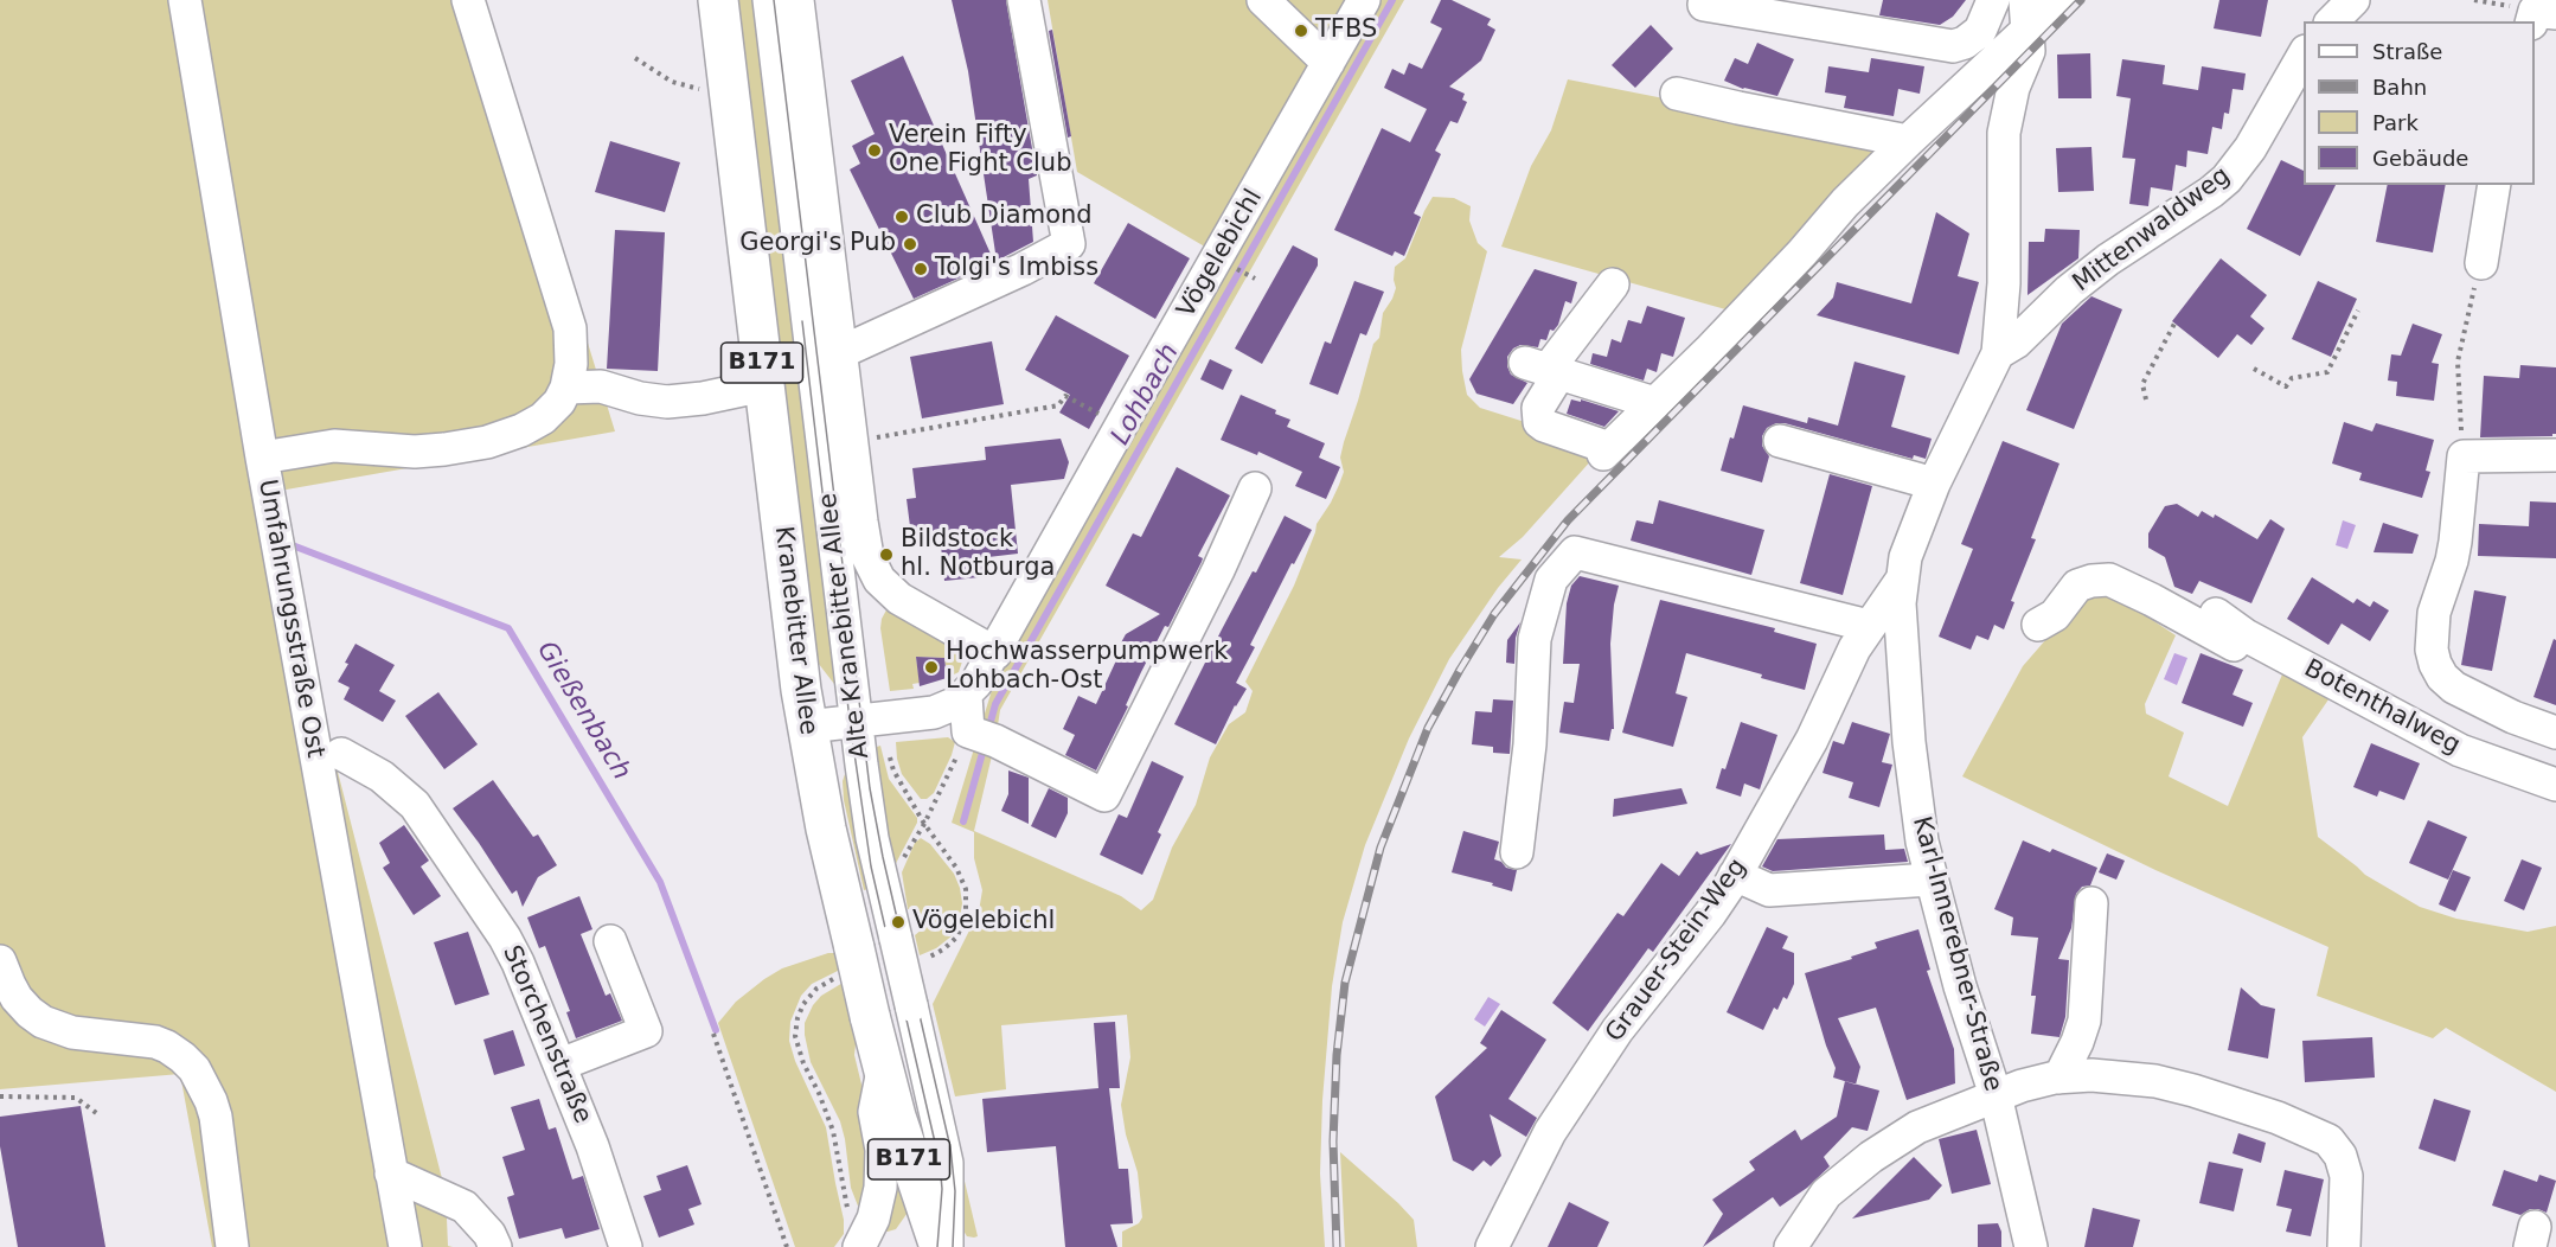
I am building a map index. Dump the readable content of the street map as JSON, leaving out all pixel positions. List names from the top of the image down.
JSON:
{
  "streets": {
    "main road": ["B171", "Kranebitter Allee"],
    "street": [
      "Mittenwaldweg",
      "Vögelebichl",
      "Umfahrungsstraße Ost",
      "Alte Kranebitter Allee",
      "Botenthalweg",
      "Grauer-Stein-Weg",
      "Karl-Innerebner-Straße",
      "Storchenstraße"
    ]
  },
  "crossings": [
    ["Mittenwaldweg", "Karl-Innerebner-Straße"],
    ["Vögelebichl", "Alte Kranebitter Allee"],
    ["Vögelebichl", "Kranebitter Allee"],
    ["Grauer-Stein-Weg", "Karl-Innerebner-Straße"]
  ],
  "water": ["Lohbach", "Gießenbach"],
  "places": [
    "TFBS",
    "Verein Fifty One Fight Club",
    "Club Diamond",
    "Georgi's Pub",
    "Tolgi's Imbiss",
    "Bildstock hl. Notburga",
    "Hochwasserpumpwerk Lohbach-Ost",
    "Vögelebichl"
  ],
  "legend": [
    "Straße",
    "Bahn",
    "Park",
    "Gebäude"
  ]
}
